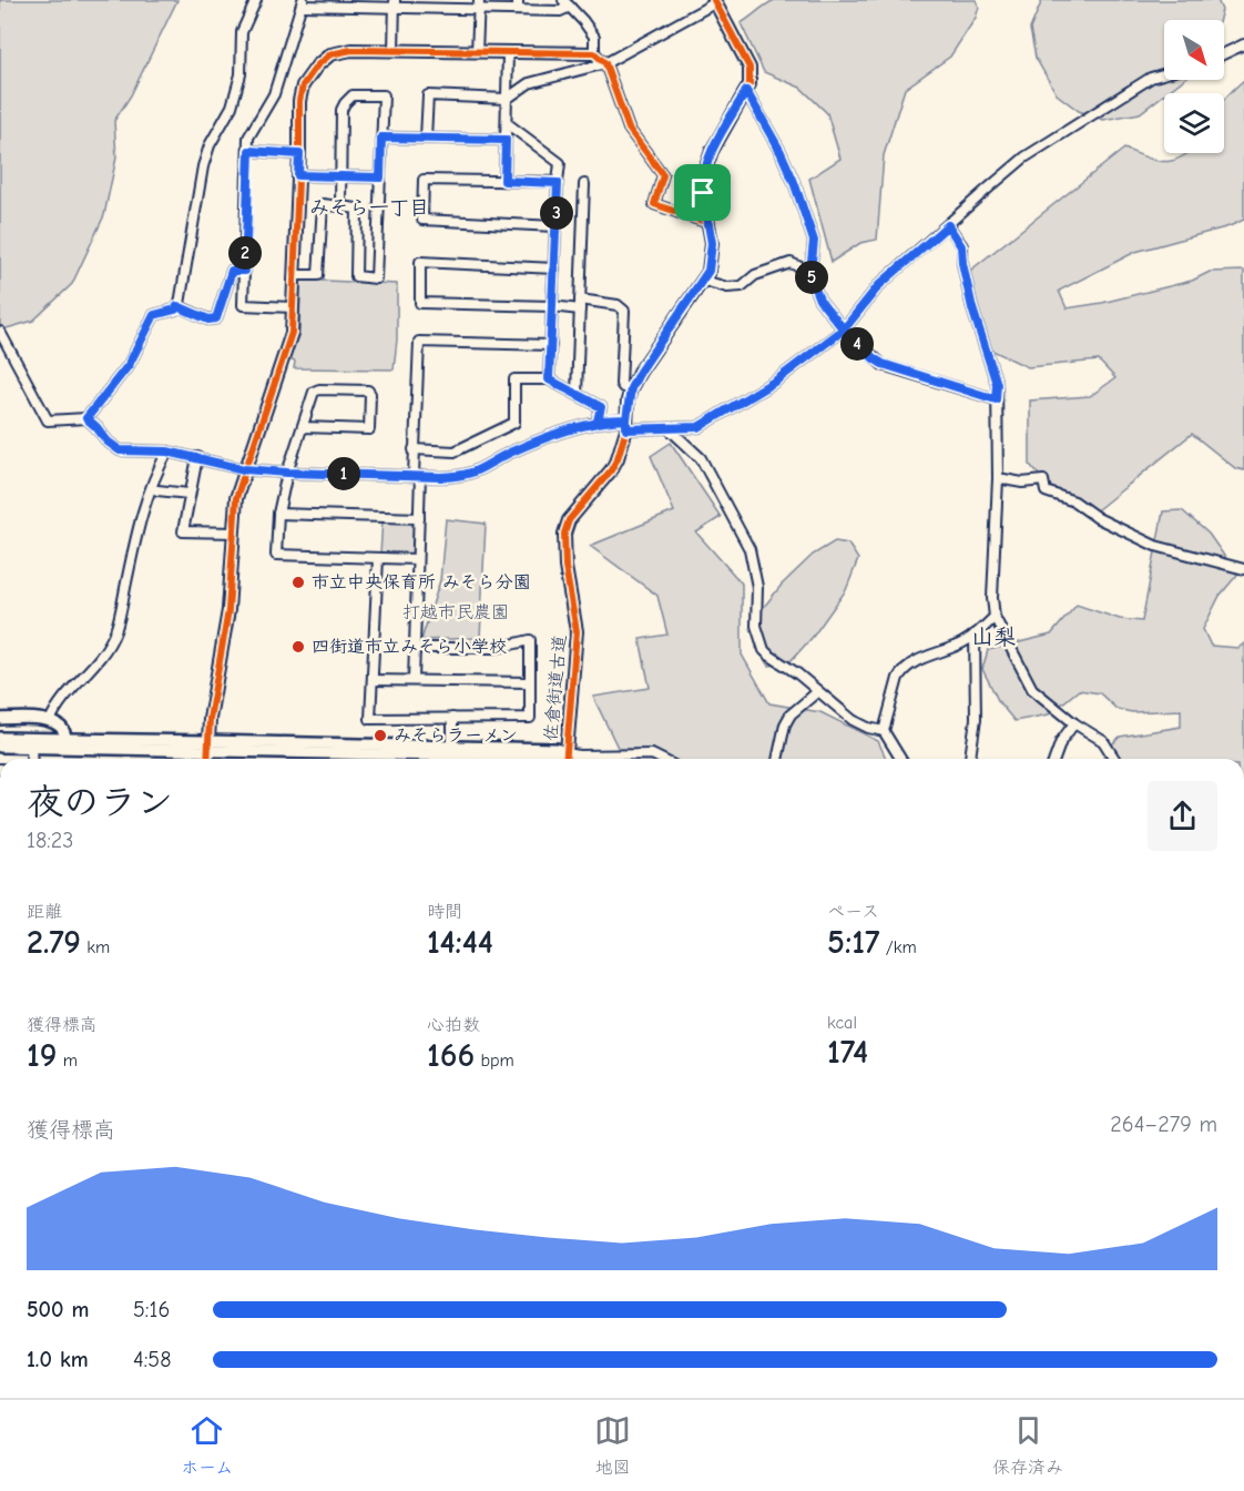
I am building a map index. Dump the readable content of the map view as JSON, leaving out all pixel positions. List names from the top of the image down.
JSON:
{
  "streets": {
    "street": ["佐倉街道古道"]
  },
  "districts": ["みそら一丁目", "山梨"],
  "parks": ["打越市民農園"],
  "places": ["市立中央保育所 みそら分園", "四街道市立みそら小学校", "みそらラーメン"],
  "north": "bottom right",
  "page": {
    "pins": [
      "3",
      "2",
      "5",
      "4",
      "1"
    ],
    "heading": ["夜のラン", "18:23"],
    "stats": [
      ["距離", "2.79 km"],
      ["時間", "14:44"],
      ["ペース", "5:17 /km"],
      ["獲得標高", "19 m"],
      ["心拍数", "166 bpm"],
      ["kcal", "174"]
    ],
    "chart": ["獲得標高", "264–279 m"],
    "list": [
      {
        "name": "500 m",
        "note": "5:16"
      },
      {
        "name": "1.0 km",
        "note": "4:58"
      }
    ],
    "tabs": ["ホーム", "地図", "保存済み"]
  }
}
